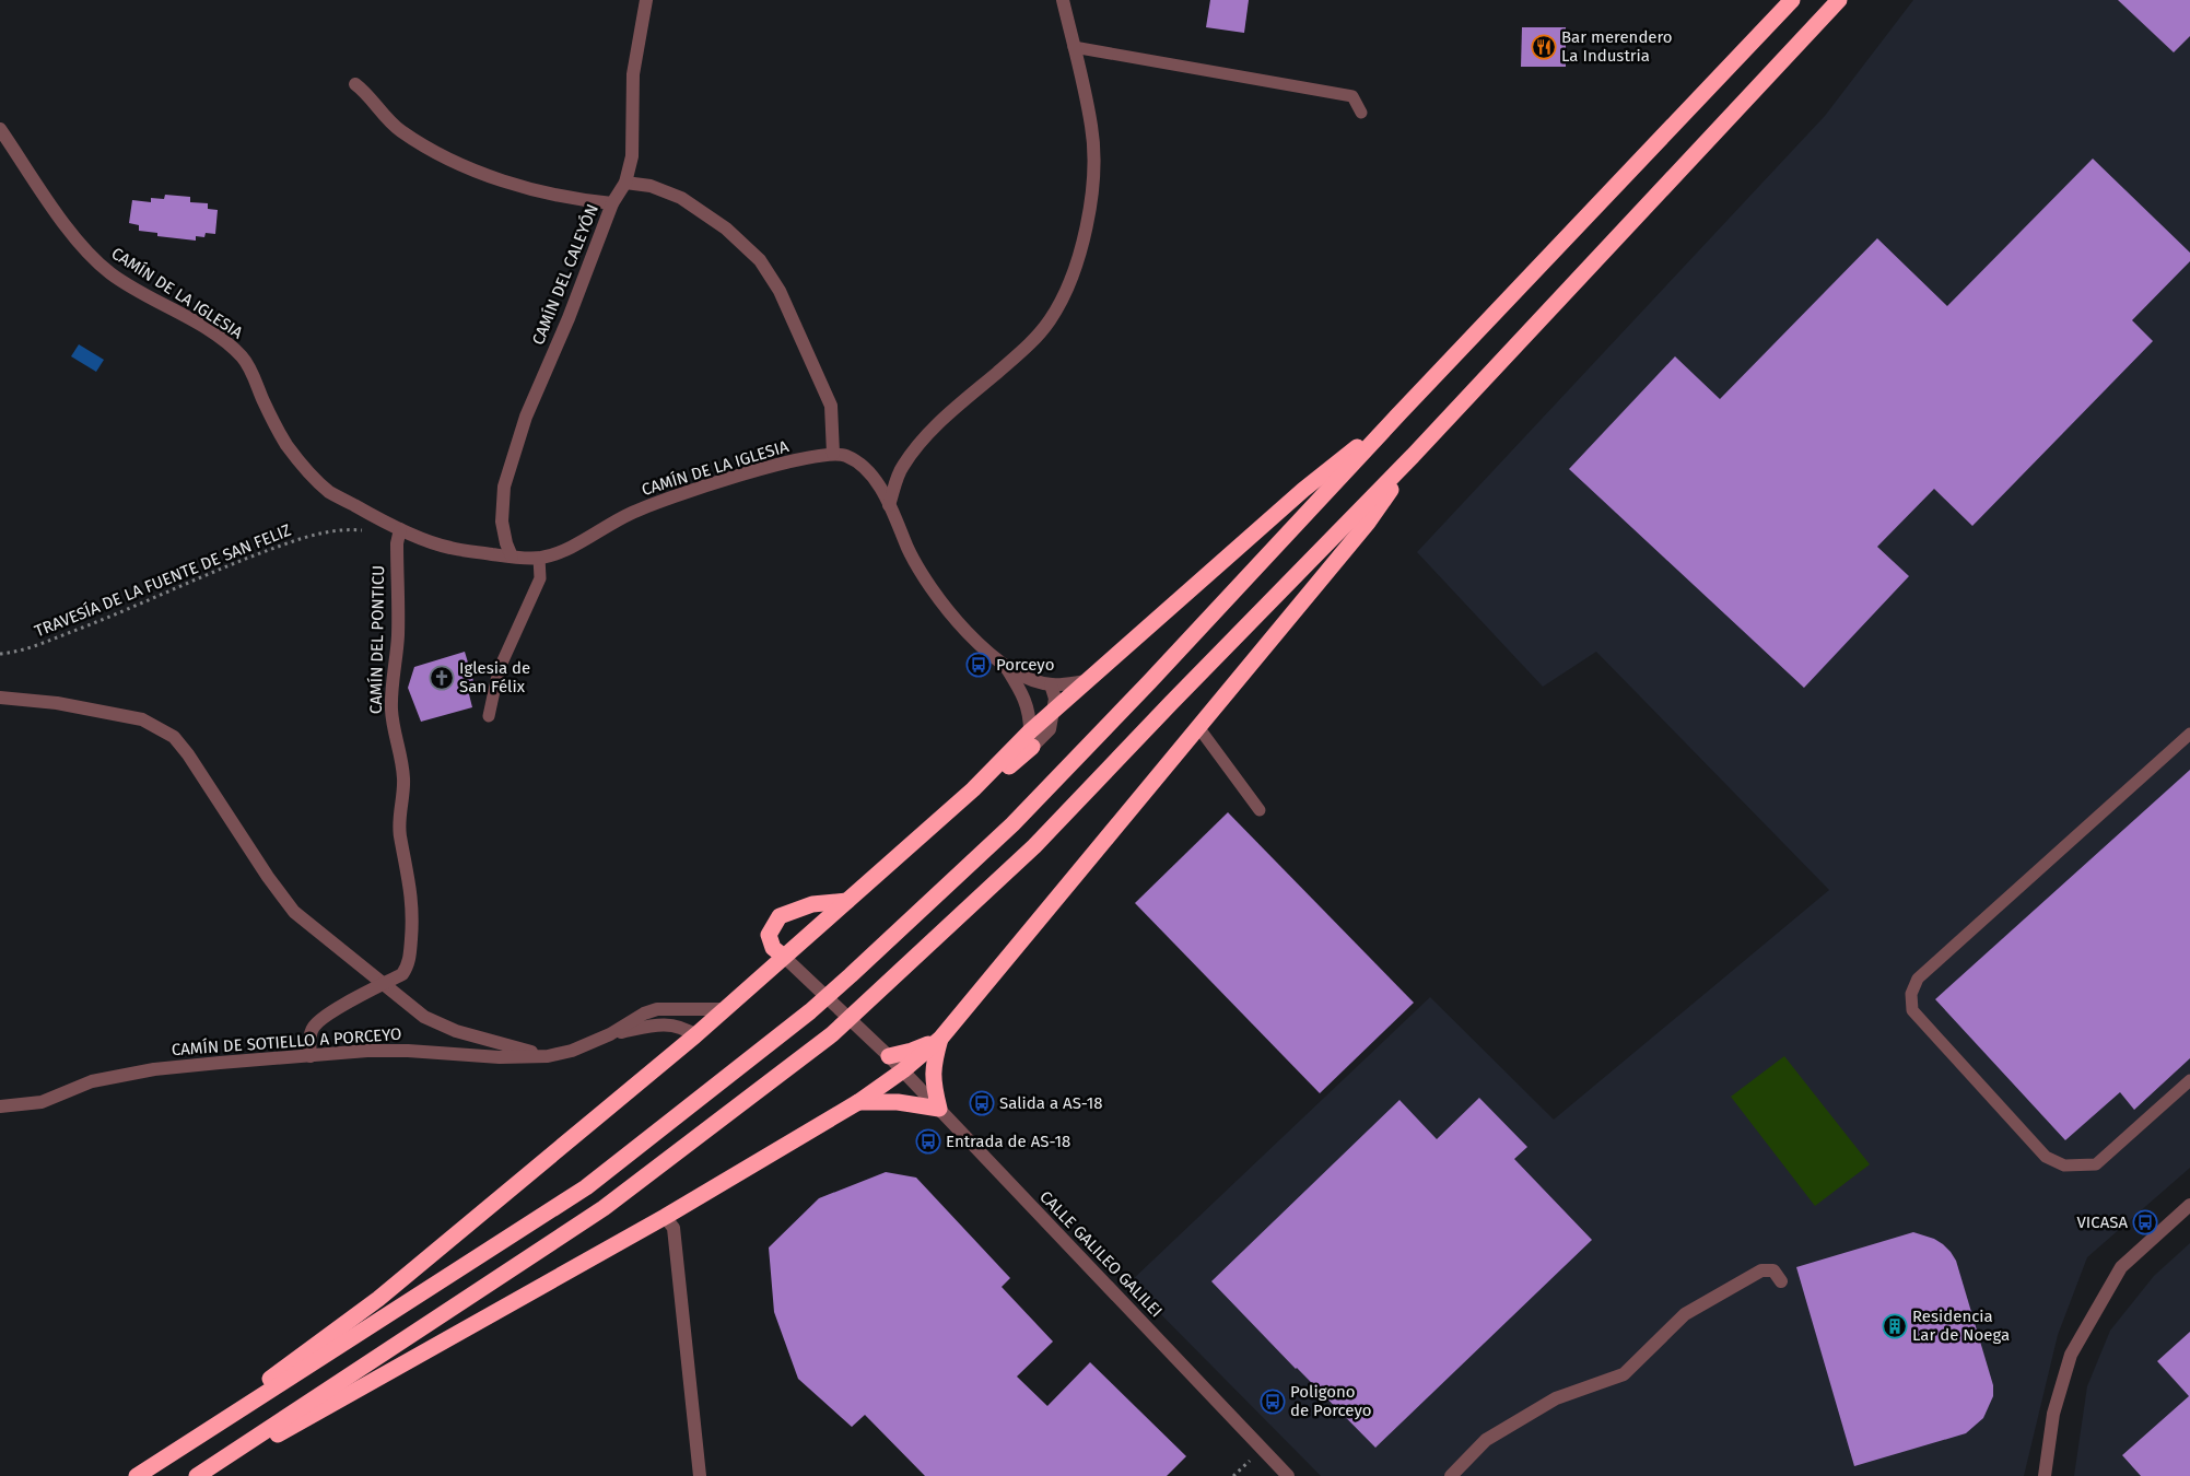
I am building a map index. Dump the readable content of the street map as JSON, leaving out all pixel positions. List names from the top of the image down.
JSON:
{
  "streets": {
    "street": [
      "CAMÍN DEL CALEYÓN",
      "CAMÍN DE LA IGLESIA",
      "CAMÍN DEL PONTICU",
      "CAMÍN DE SOTIELLO A PORCEYO",
      "CALLE GALILEO GALILEI"
    ],
    "path": ["TRAVESÍA DE LA FUENTE DE SAN FELIZ"]
  },
  "crossings": [
    ["CAMÍN DEL CALEYÓN", "CAMÍN DE LA IGLESIA"],
    ["CAMÍN DE LA IGLESIA", "CAMÍN DEL PONTICU"],
    ["CAMÍN DEL PONTICU", "CAMÍN DE SOTIELLO A PORCEYO"]
  ],
  "places": {
    "restaurant": ["Bar merendero La Industria"],
    "bus stop": [
      "Porceyo",
      "Salida a AS-18",
      "Entrada de AS-18",
      "VICASA",
      "Poligono de Porceyo"
    ],
    "church": ["Iglesia de San Félix"],
    "building": ["Residencia Lar de Noega"]
  }
}
